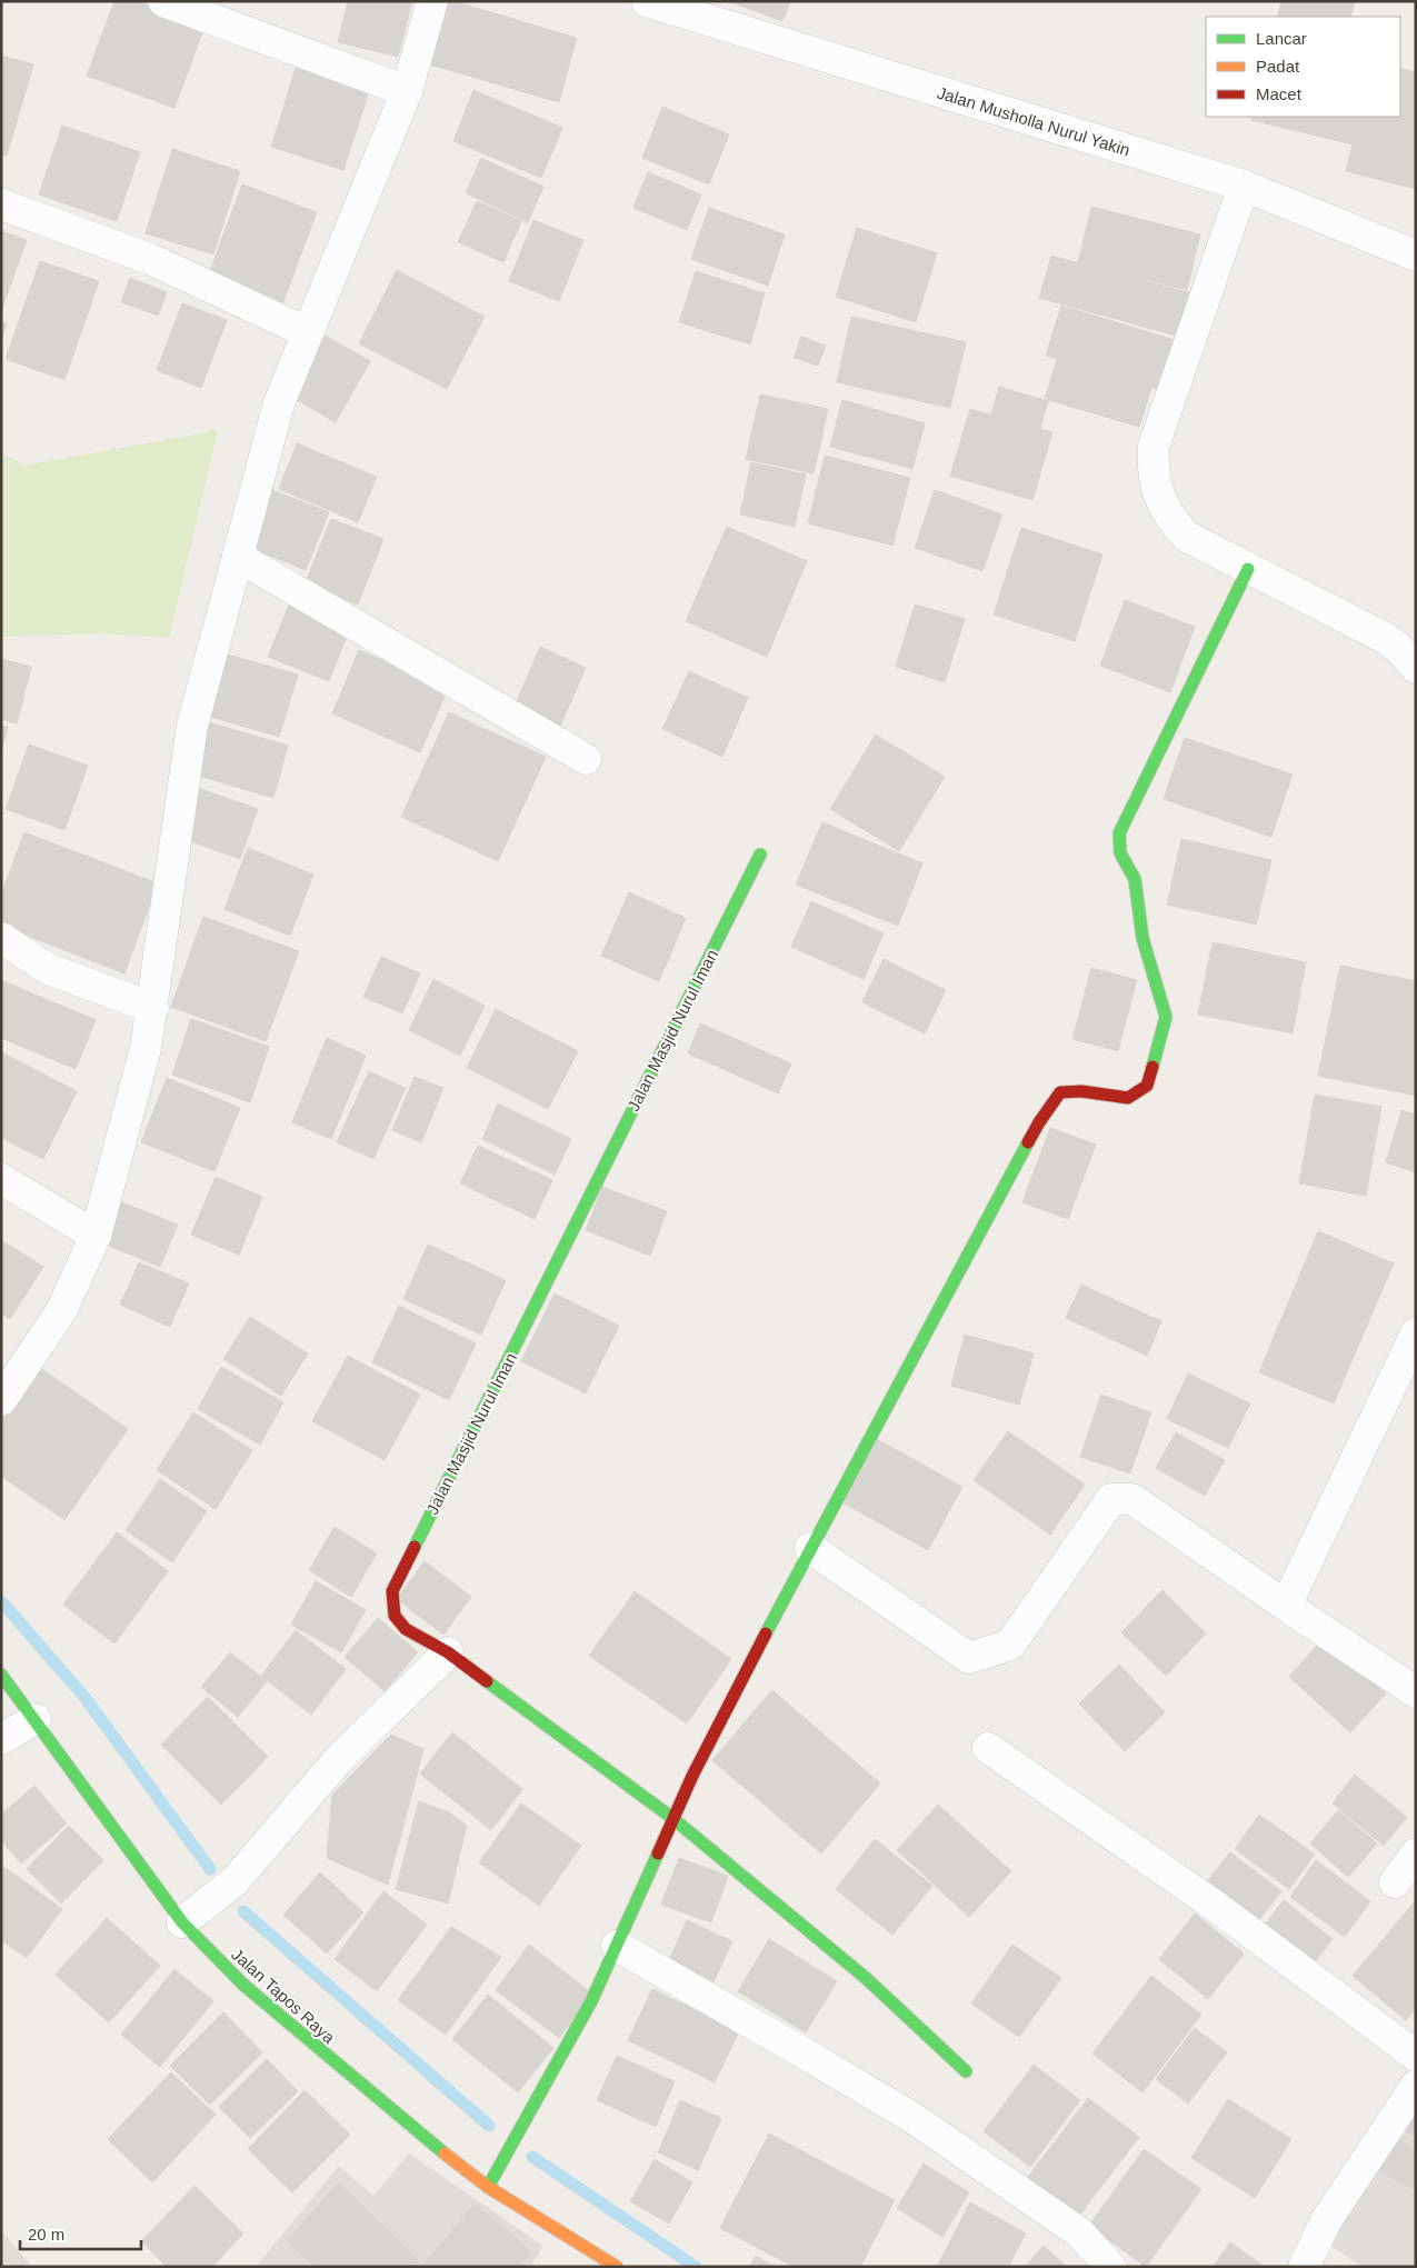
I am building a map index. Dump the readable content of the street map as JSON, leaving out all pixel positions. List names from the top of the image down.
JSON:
{
  "streets": {
    "street": ["Jalan Musholla Nurul Yakin", "Jalan Masjid Nurul Iman", "Jalan Tapos Raya"]
  },
  "legend": ["Lancar", "Padat", "Macet"],
  "scale_bar": "20 m"
}
